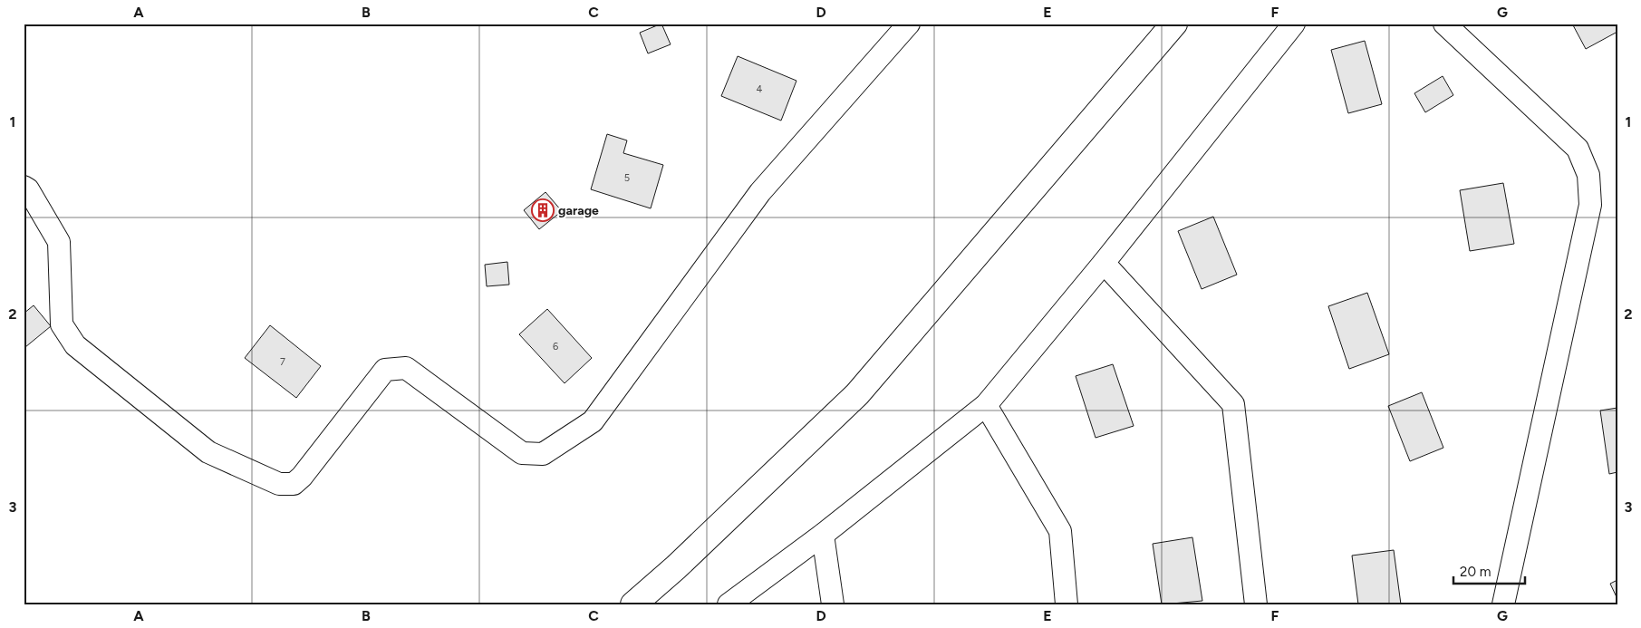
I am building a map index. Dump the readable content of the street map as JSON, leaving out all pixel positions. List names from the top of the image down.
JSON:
{
  "places": {
    "building": ["garage"]
  },
  "house_numbers": [
    "4",
    "5",
    "6",
    "7"
  ],
  "scale_bar": "20 m",
  "grid": {
    "columns": [
      "A",
      "B",
      "C",
      "D",
      "E",
      "F",
      "G"
    ],
    "rows": ["1", "2", "3"]
  }
}
